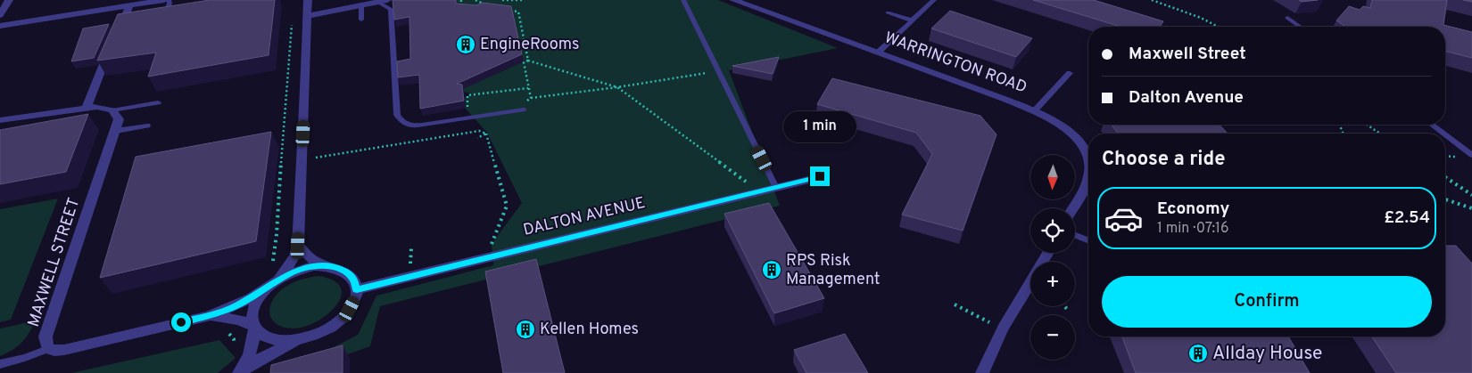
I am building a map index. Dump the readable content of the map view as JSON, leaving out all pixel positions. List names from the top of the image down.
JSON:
{
  "streets": {
    "street": ["WARRINGTON ROAD", "DALTON AVENUE", "MAXWELL STREET"]
  },
  "crossings": [
    ["DALTON AVENUE", "MAXWELL STREET"]
  ],
  "places": {
    "building": [
      "EngineRooms",
      "RPS Risk Management",
      "Kellen Homes",
      "Allday House"
    ]
  },
  "north": "bottom",
  "page": {
    "banner": ["Maxwell Street", "Dalton Avenue"],
    "bubble": "1 min",
    "heading": "Choose a ride",
    "map_buttons": ["+", "−"],
    "list": [
      {
        "name": "Economy",
        "note": "1 min · 07:16",
        "value": "£2.54"
      }
    ],
    "buttons": "Confirm"
  }
}
